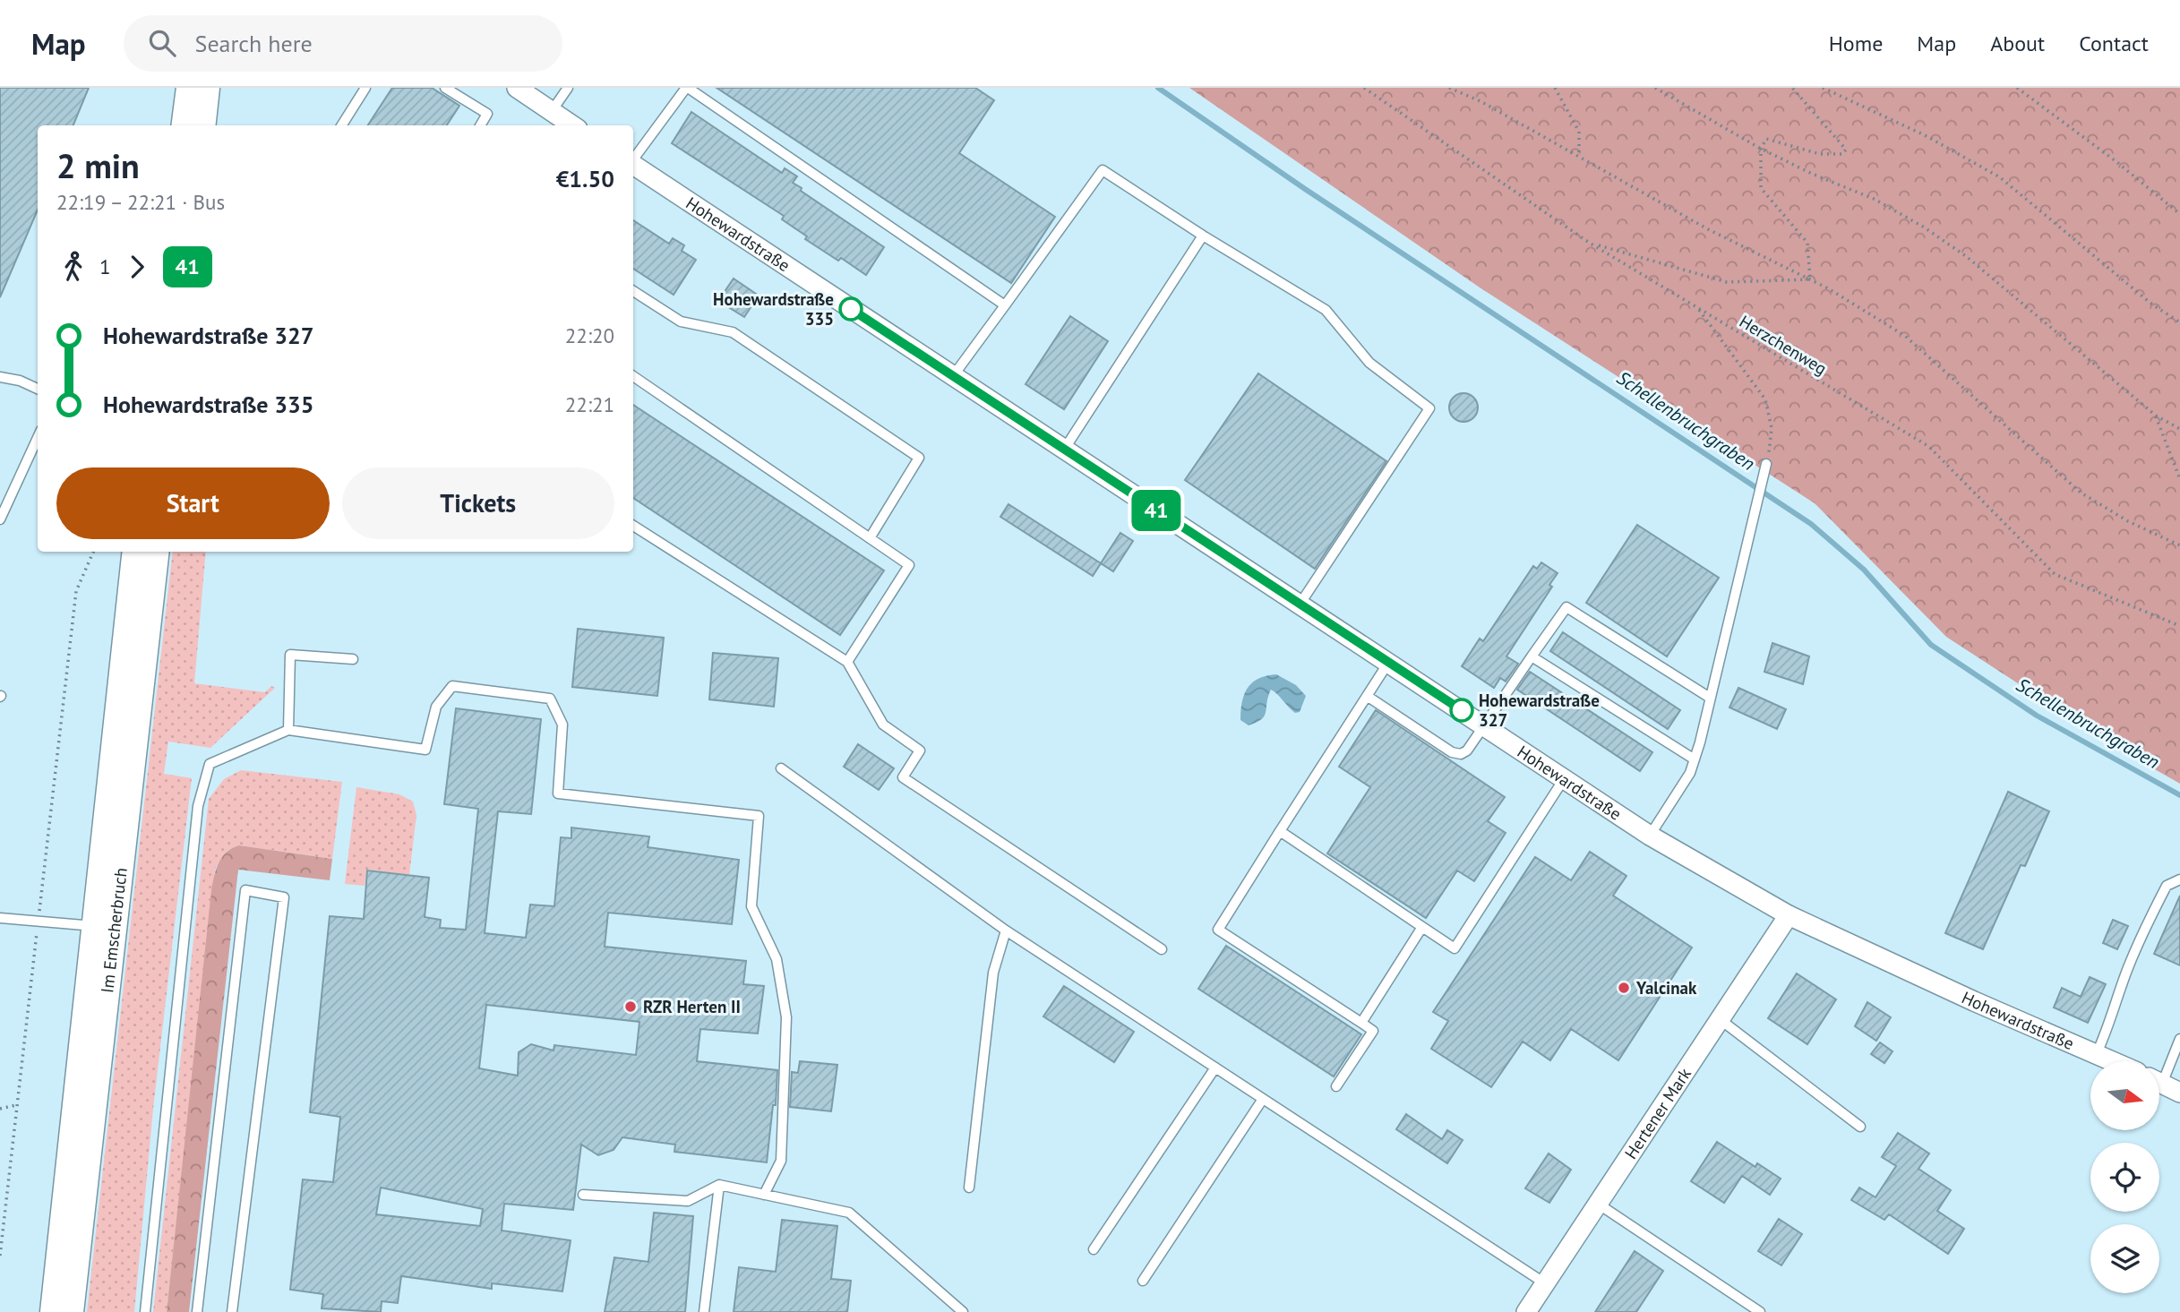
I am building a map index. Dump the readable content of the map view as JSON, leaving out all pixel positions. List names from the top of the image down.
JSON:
{
  "streets": {
    "main road": ["Im Emscherbruch"],
    "street": ["Hohewardstraße", "Hertener Mark"],
    "path": ["Herzchenweg"]
  },
  "crossings": [
    ["Hohewardstraße", "Hertener Mark"]
  ],
  "water": ["Schellenbruchgraben"],
  "places": [
    "Hohewardstraße 335",
    "Hohewardstraße 327",
    "Yalcinak",
    "RZR Herten II"
  ],
  "lines": ["bus line 41"],
  "north": "right",
  "page": {
    "header": "Map",
    "search": "Search here",
    "nav": [
      "Home",
      "Map",
      "About",
      "Contact"
    ],
    "on_map": "41",
    "heading": ["2 min", "22:19 – 22:21 · Bus", "€1.50"],
    "legs": ["1", "41"],
    "list": [
      {
        "name": "Hohewardstraße 327",
        "value": "22:20"
      },
      {
        "name": "Hohewardstraße 335",
        "value": "22:21"
      }
    ],
    "buttons": ["Start", "Tickets"]
  }
}
